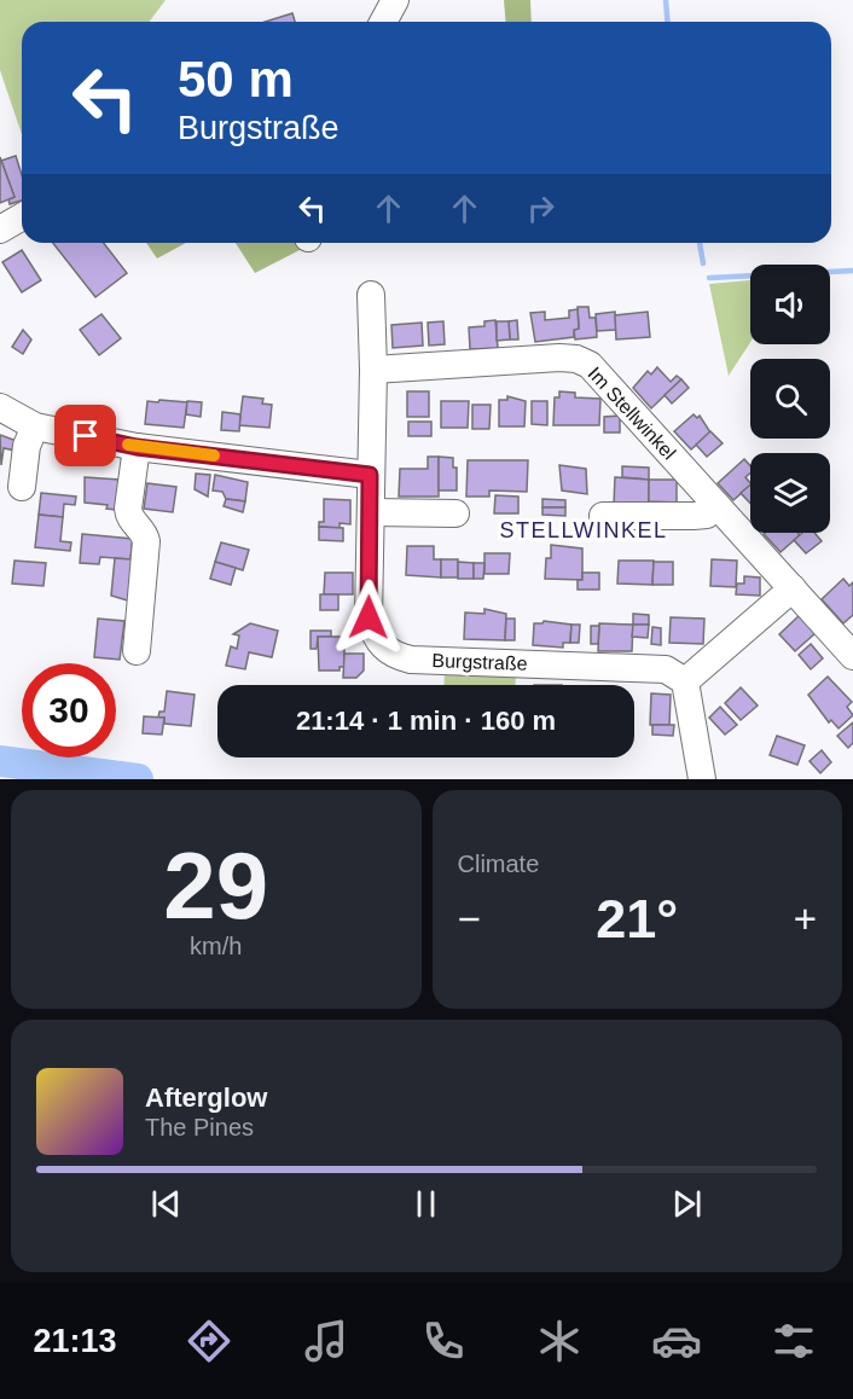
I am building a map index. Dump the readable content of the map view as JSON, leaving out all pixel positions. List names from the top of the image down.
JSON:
{
  "streets": {
    "street": ["Im Stellwinkel", "Burgstraße"]
  },
  "districts": ["STELLWINKEL"],
  "page": {
    "turn": ["50 m", "Burgstraße"],
    "limit": "30",
    "trip": "21:14 · 1 min · 160 m",
    "tile": [
      ["29", "km/h"],
      "Climate"
    ],
    "heat": ["−", "21°", "+"],
    "song": ["Afterglow", "The Pines"],
    "tabs": "21:13"
  }
}
